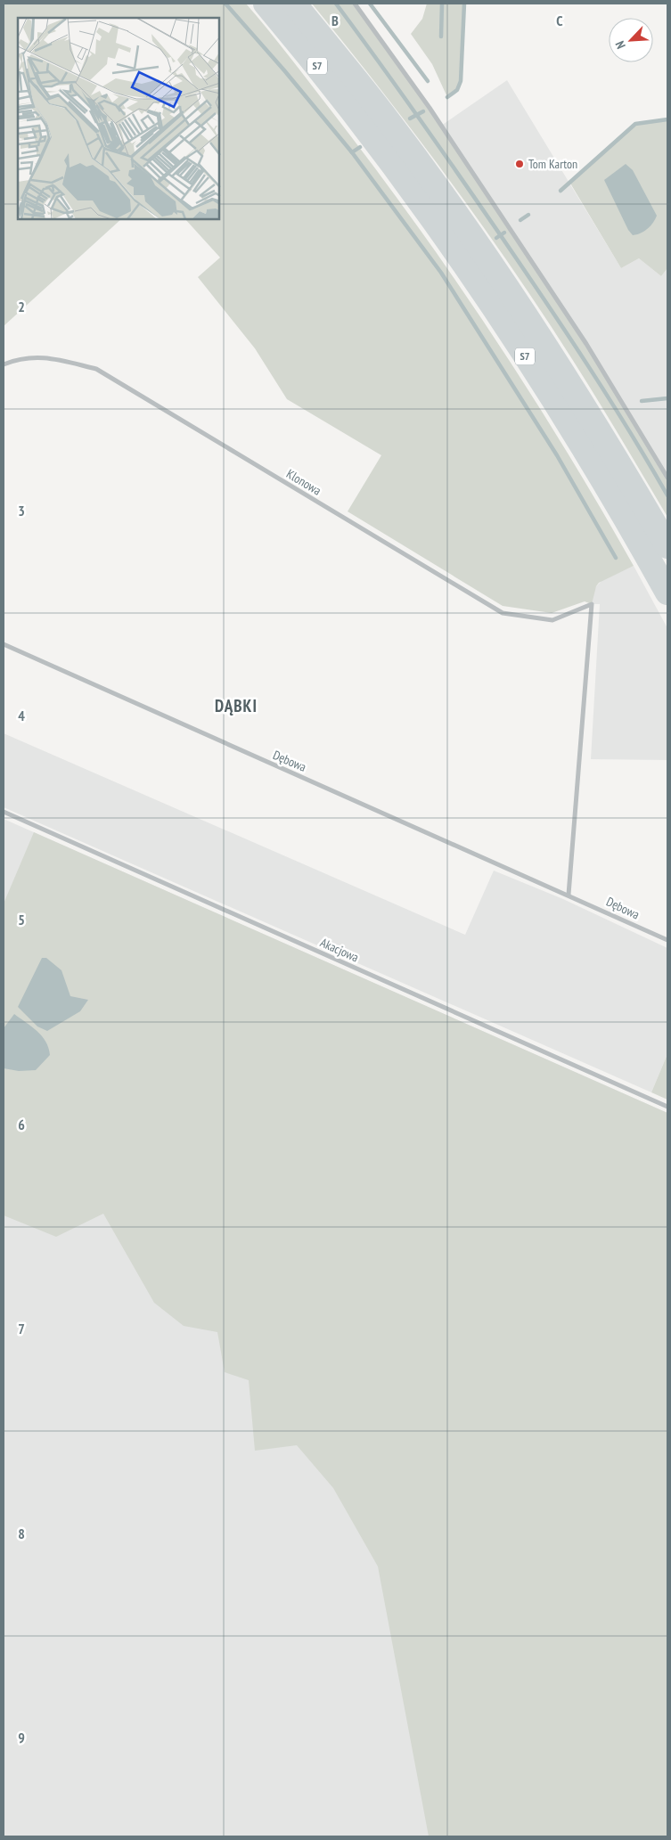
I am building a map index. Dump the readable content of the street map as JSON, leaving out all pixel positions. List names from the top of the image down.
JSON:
{
  "streets": {
    "highway": ["S7"],
    "street": ["Klonowa", "Dębowa", "Akacjowa"]
  },
  "crossings": [
    ["Klonowa", "Dębowa"]
  ],
  "districts": ["DĄBKI"],
  "places": ["Tom Karton"],
  "north": "bottom left",
  "grid": {
    "columns": ["B", "C"],
    "rows": [
      "2",
      "3",
      "4",
      "5",
      "6",
      "7",
      "8",
      "9"
    ]
  }
}
